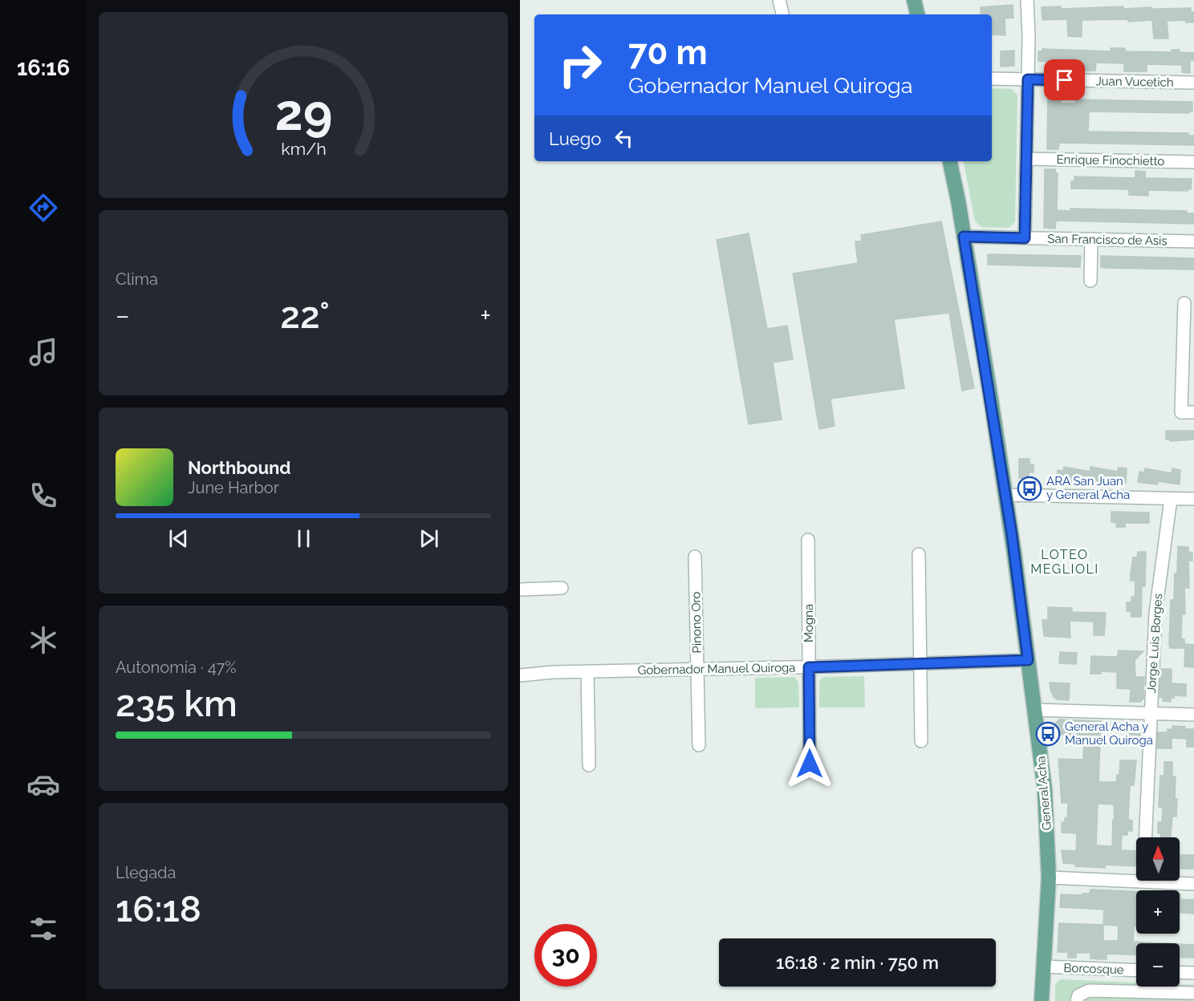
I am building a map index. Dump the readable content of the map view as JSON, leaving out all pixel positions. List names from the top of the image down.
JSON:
{
  "streets": {
    "main road": ["General Acha"],
    "street": [
      "Juan Vucetich",
      "Enrique Finochietto",
      "San Francisco de Asis",
      "Pinono Oro",
      "Mogna",
      "Jorge Luis Borges",
      "Gobernador Manuel Quiroga",
      "Borcosque"
    ]
  },
  "crossings": [
    ["San Francisco de Asis", "General Acha"],
    ["Pinono Oro", "Gobernador Manuel Quiroga"],
    ["Mogna", "Gobernador Manuel Quiroga"],
    ["Gobernador Manuel Quiroga", "General Acha"],
    ["General Acha", "Borcosque"]
  ],
  "districts": ["LOTEO MEGLIOLI"],
  "places": {
    "bus stop": ["ARA San Juan y General Acha", "General Acha y Manuel Quiroga"]
  },
  "north": "top",
  "page": {
    "tabs": "16:16",
    "turn": ["70 m", "Gobernador Manuel Quiroga"],
    "then": "Luego",
    "tile": [
      "Clima",
      ["Autonomía · 47%", "235 km"],
      ["Llegada", "16:18"]
    ],
    "heat": ["−", "22°", "+"],
    "song": ["Northbound", "June Harbor"],
    "map_buttons": ["+", "−"],
    "limit": "30",
    "trip": "16:18 · 2 min · 750 m",
    "gauge": ["29", "km/h"]
  }
}
